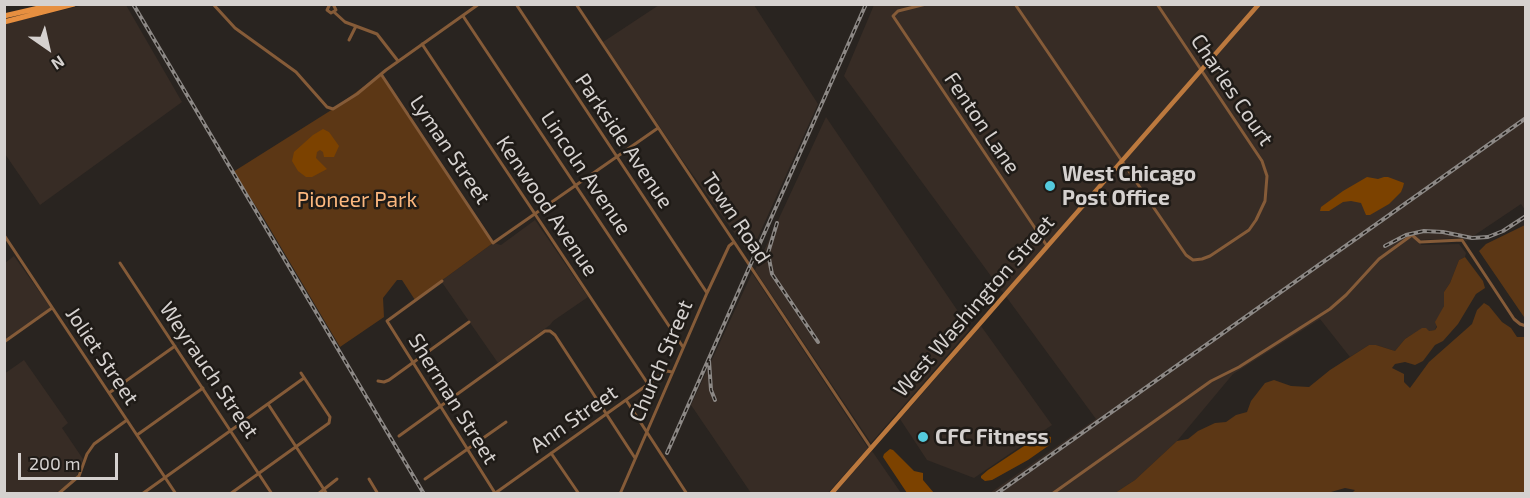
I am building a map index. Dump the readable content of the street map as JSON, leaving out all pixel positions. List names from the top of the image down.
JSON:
{
  "streets": {
    "main road": ["West Washington Street"],
    "street": [
      "Charles Court",
      "Fenton Lane",
      "Parkside Avenue",
      "Lyman Street",
      "Lincoln Avenue",
      "Kenwood Avenue",
      "Town Road",
      "Joliet Street",
      "Church Street",
      "Weyrauch Street",
      "Sherman Street",
      "Ann Street"
    ]
  },
  "crossings": [
    ["Charles Court", "West Washington Street"],
    ["Fenton Lane", "West Washington Street"],
    ["Parkside Avenue", "Church Street"],
    ["Lyman Street", "Kenwood Avenue"],
    ["Lincoln Avenue", "Church Street"],
    ["Kenwood Avenue", "Ann Street"],
    ["Town Road", "West Washington Street"],
    ["Town Road", "Church Street"],
    ["Church Street", "Ann Street"],
    ["Sherman Street", "Ann Street"]
  ],
  "parks": ["Pioneer Park"],
  "places": ["West Chicago Post Office", "CFC Fitness"],
  "scale_bar": "200 m",
  "north": "bottom right"
}
